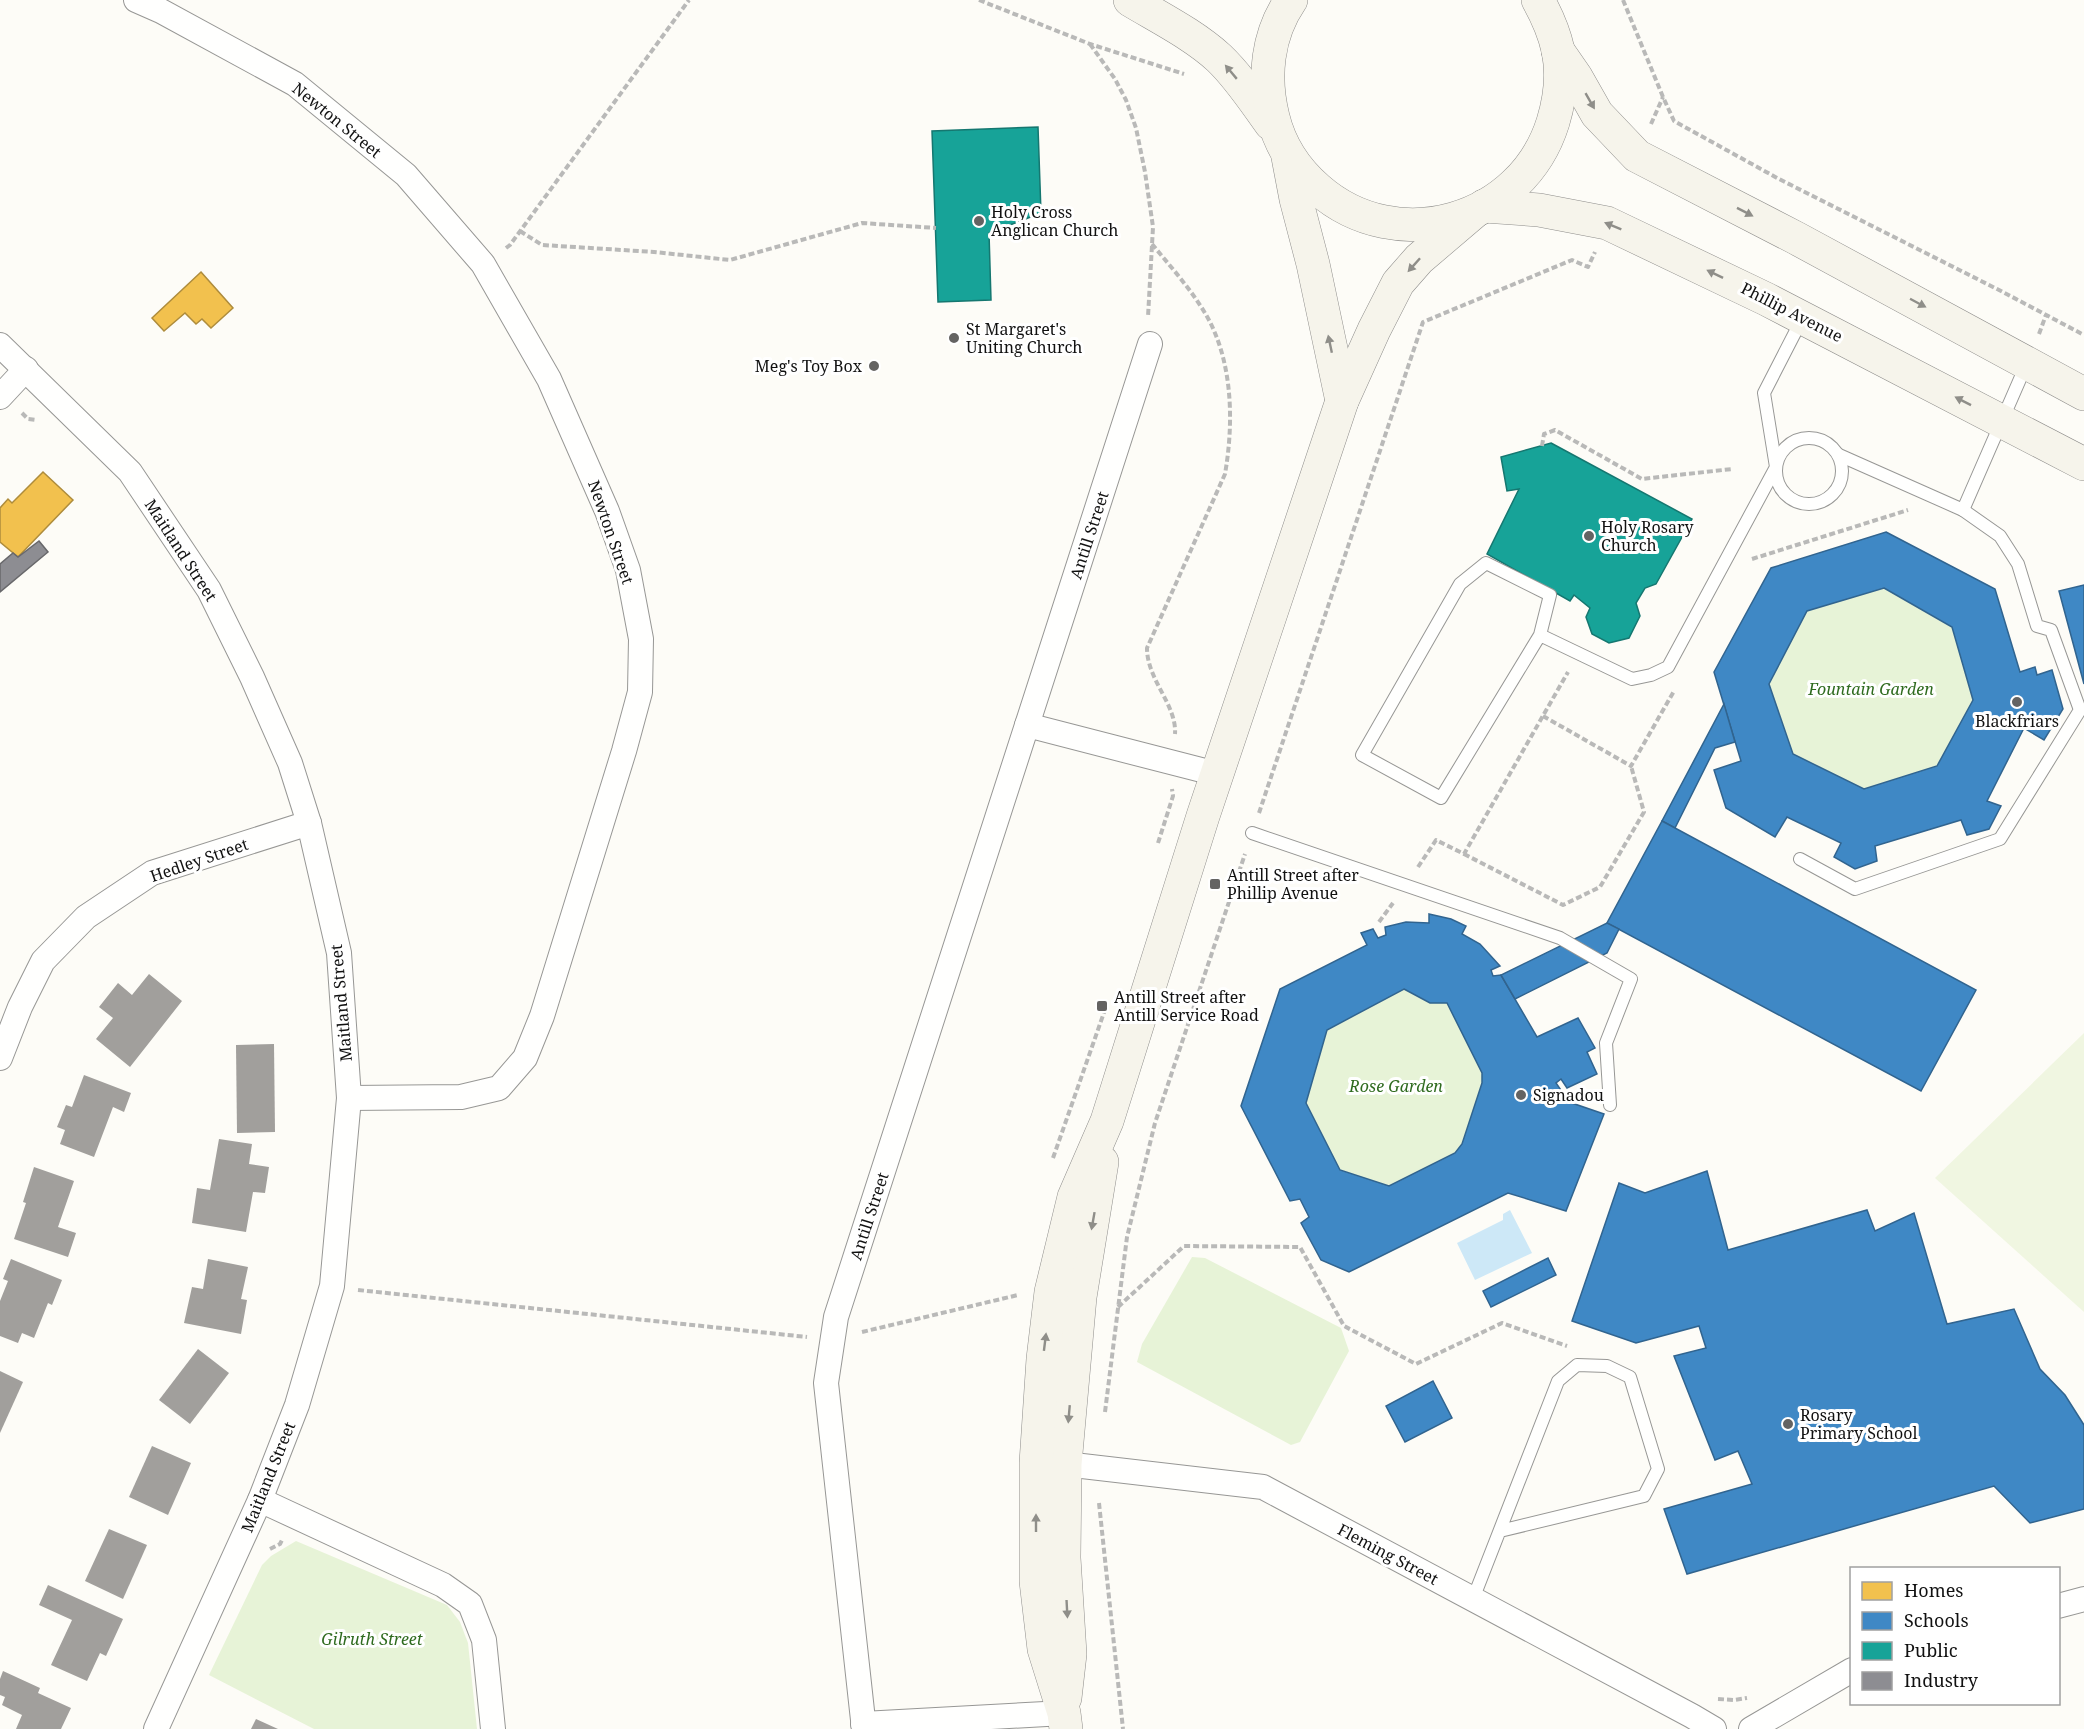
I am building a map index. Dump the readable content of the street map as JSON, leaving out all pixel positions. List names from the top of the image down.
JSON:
{
  "streets": {
    "main road": ["Phillip Avenue", "Antill Street"],
    "street": [
      "Newton Street",
      "Maitland Street",
      "Hedley Street",
      "Fleming Street"
    ]
  },
  "crossings": [
    ["Newton Street", "Maitland Street"],
    ["Phillip Avenue", "Antill Street"],
    ["Antill Street", "Fleming Street"],
    ["Maitland Street", "Hedley Street"]
  ],
  "parks": ["Fountain Garden", "Rose Garden", "Gilruth Street"],
  "places": {
    "other": [
      "Holy Cross Anglican Church",
      "St Margaret's Uniting Church",
      "Meg's Toy Box",
      "Holy Rosary Church",
      "Blackfriars",
      "Signadou",
      "Rosary Primary School"
    ],
    "transit": ["Antill Street after Phillip Avenue", "Antill Street after Antill Service Road"]
  },
  "legend": [
    "Homes",
    "Schools",
    "Public",
    "Industry"
  ]
}
